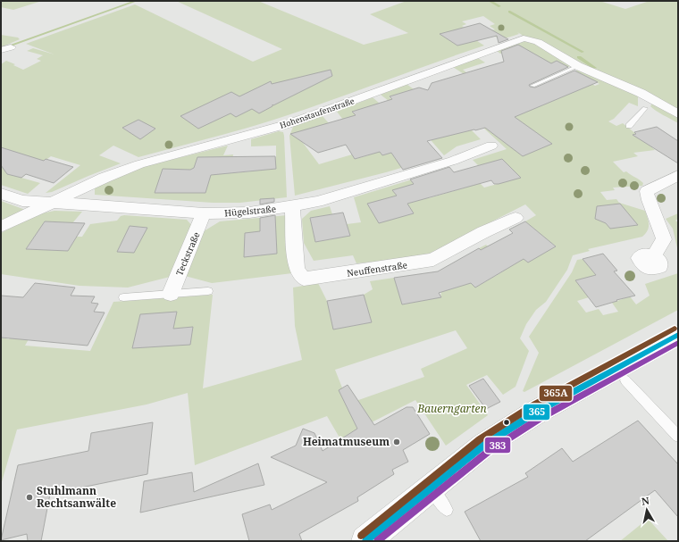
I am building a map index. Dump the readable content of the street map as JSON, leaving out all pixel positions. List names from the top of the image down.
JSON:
{
  "streets": {
    "street": [
      "Hohenstaufenstraße",
      "Hügelstraße",
      "Teckstraße",
      "Neuffenstraße"
    ]
  },
  "crossings": [
    ["Hohenstaufenstraße", "Hügelstraße"],
    ["Hügelstraße", "Teckstraße"],
    ["Hügelstraße", "Neuffenstraße"]
  ],
  "parks": ["Bauerngarten"],
  "places": ["Heimatmuseum", "Stuhlmann Rechtsanwälte"],
  "lines": ["transit line 365A", "transit line 365", "transit line 383"],
  "north": "top"
}
